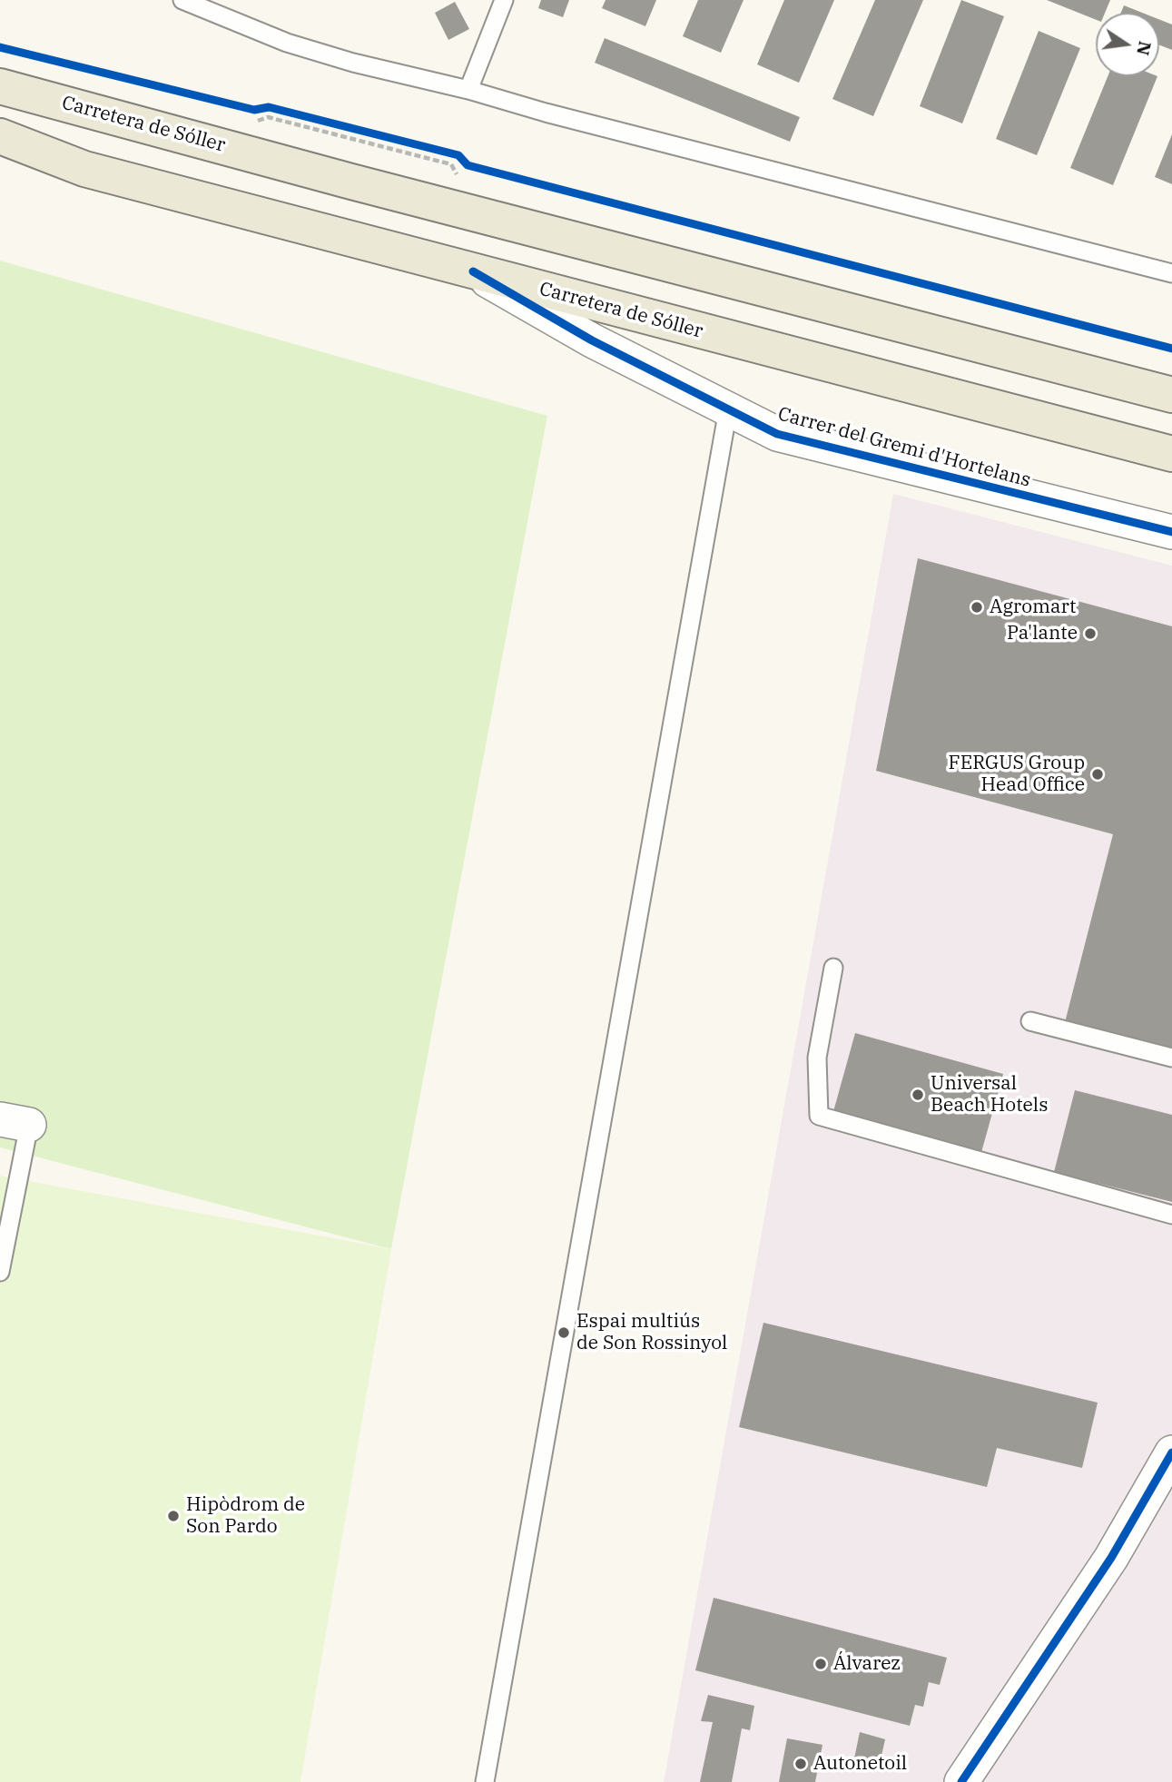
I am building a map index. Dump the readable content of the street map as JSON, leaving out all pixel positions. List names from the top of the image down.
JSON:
{
  "streets": {
    "main road": ["Carretera de Sóller"],
    "street": ["Carrer del Gremi d'Hortelans"]
  },
  "crossings": [
    ["Carretera de Sóller", "Carrer del Gremi d'Hortelans"]
  ],
  "places": [
    "Agromart",
    "Pa'lante",
    "FERGUS Group Head Office",
    "Universal Beach Hotels",
    "Espai multiús de Son Rossinyol",
    "Hipòdrom de Son Pardo",
    "Álvarez",
    "Autonetoil"
  ],
  "north": "right"
}
